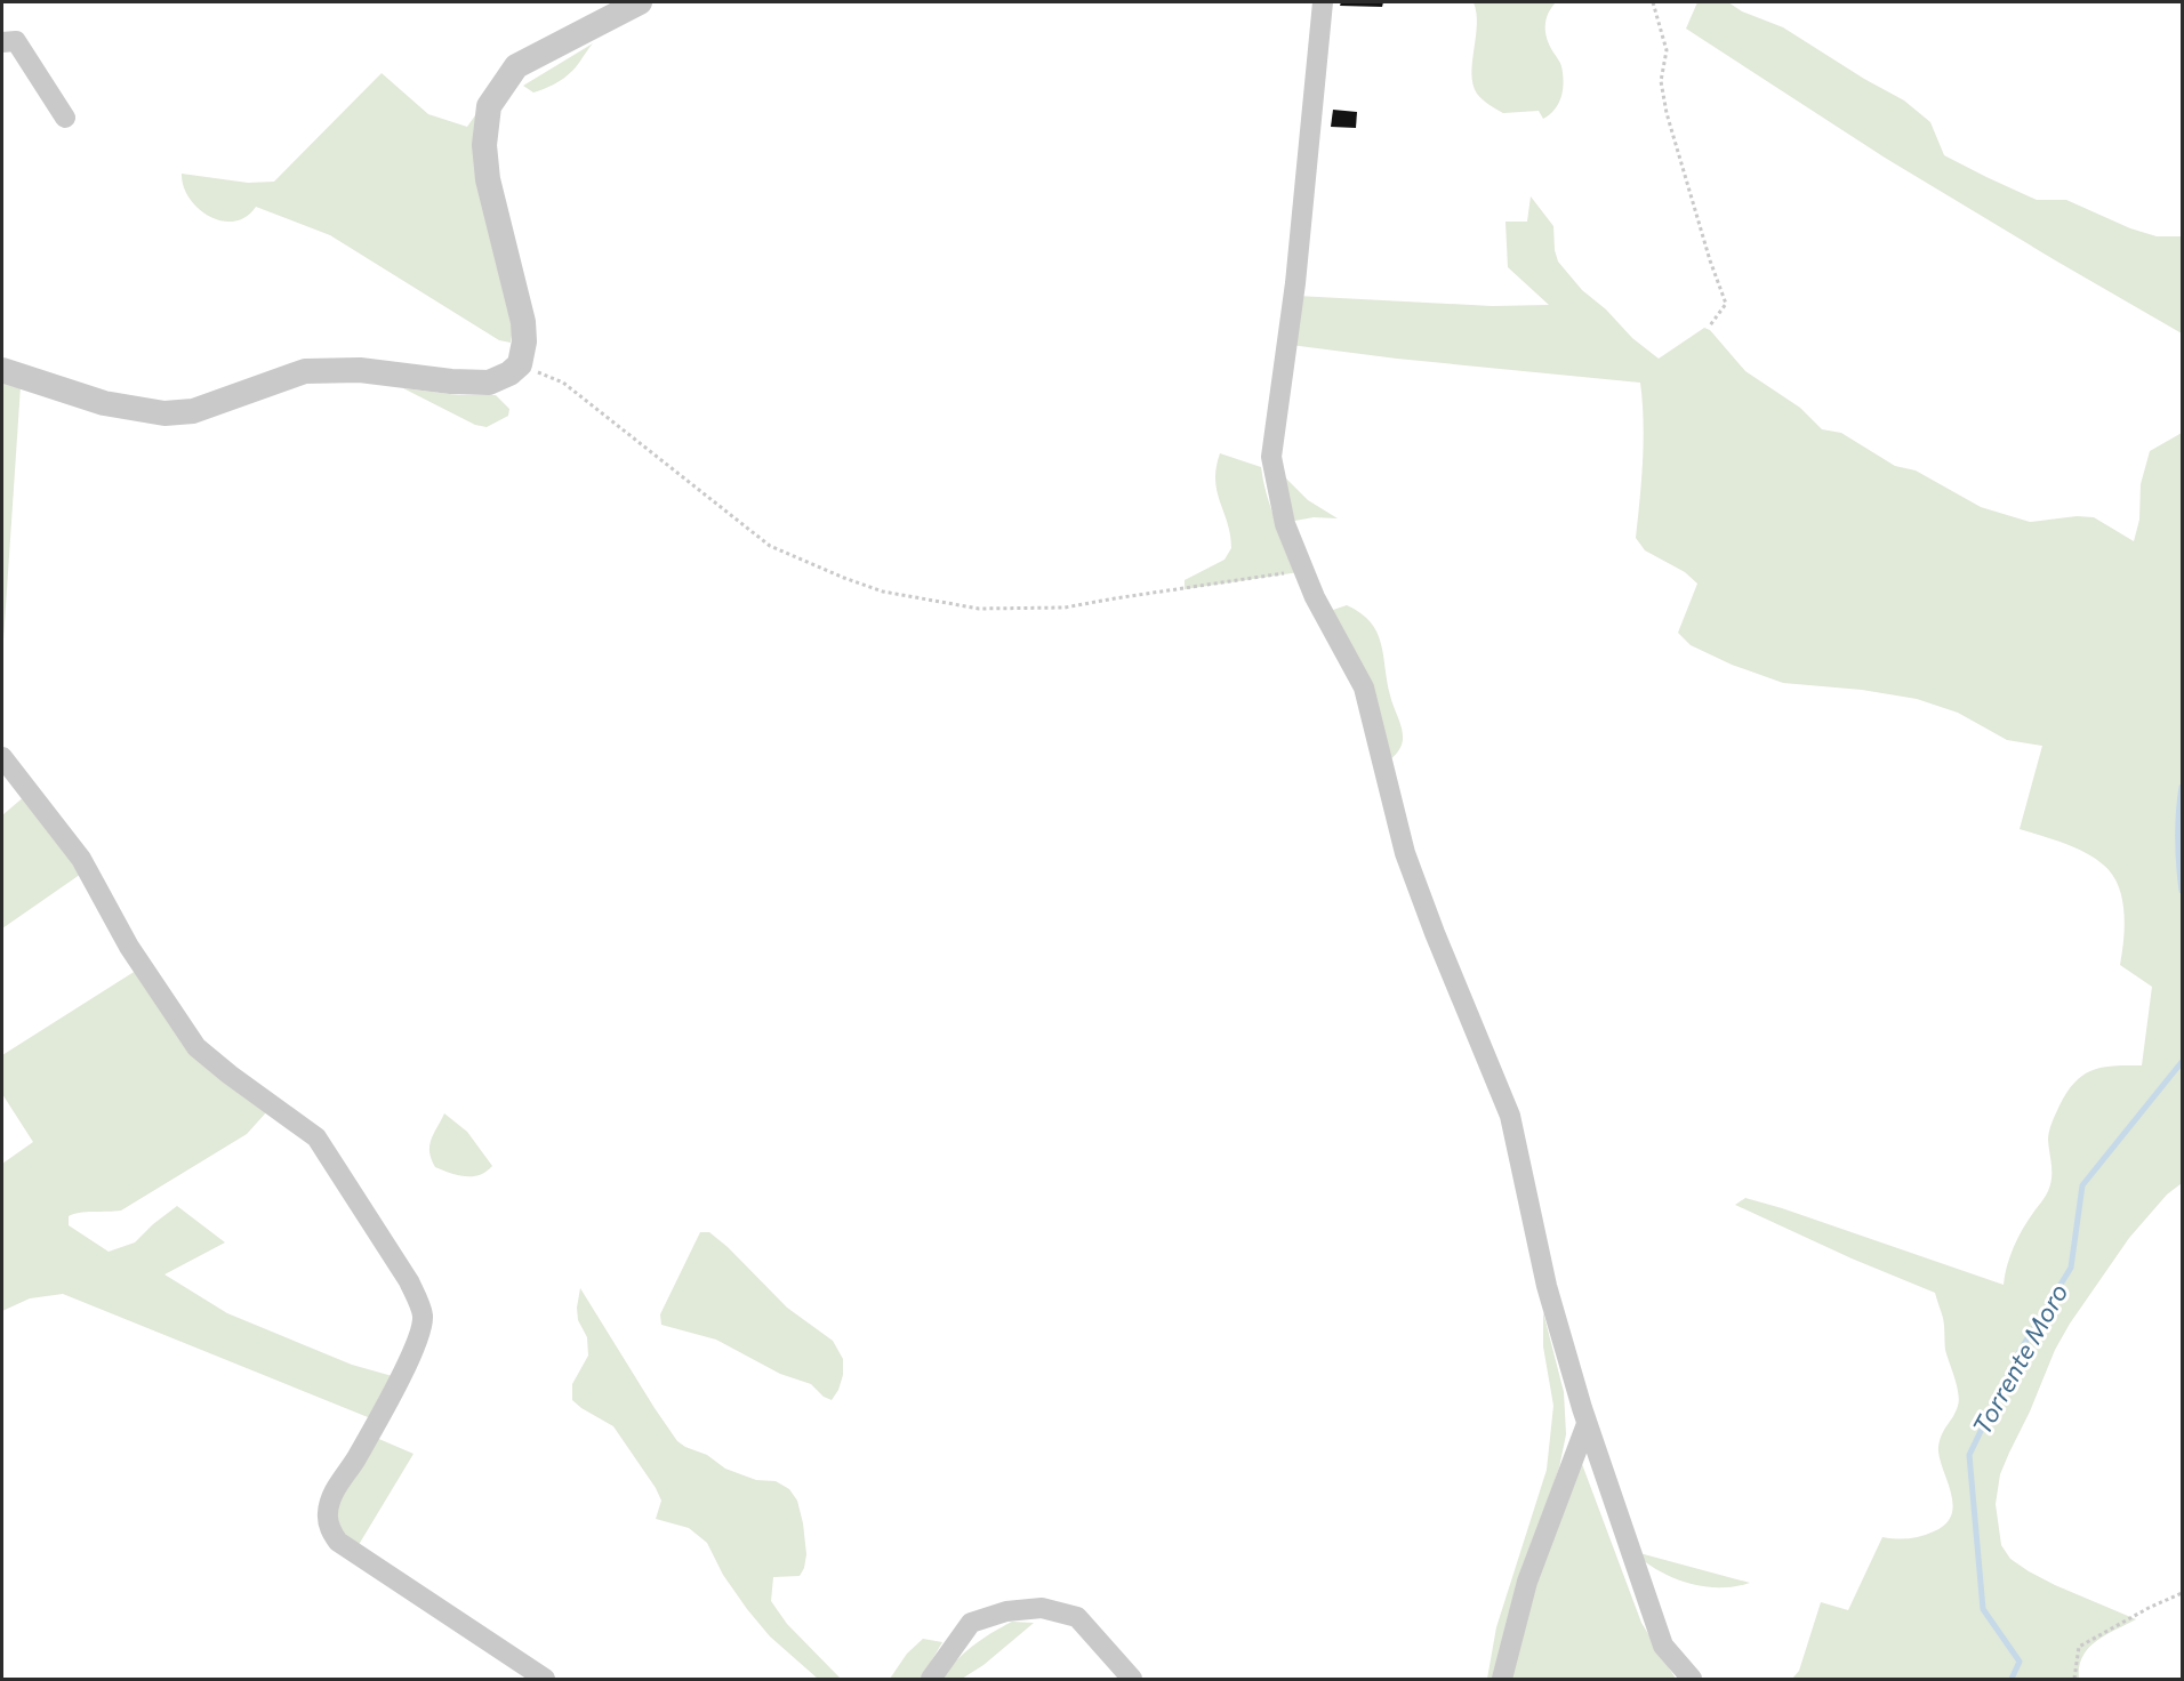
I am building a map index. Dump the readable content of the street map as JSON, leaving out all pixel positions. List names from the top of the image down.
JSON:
{
  "water": ["Torrente Moro"]
}
